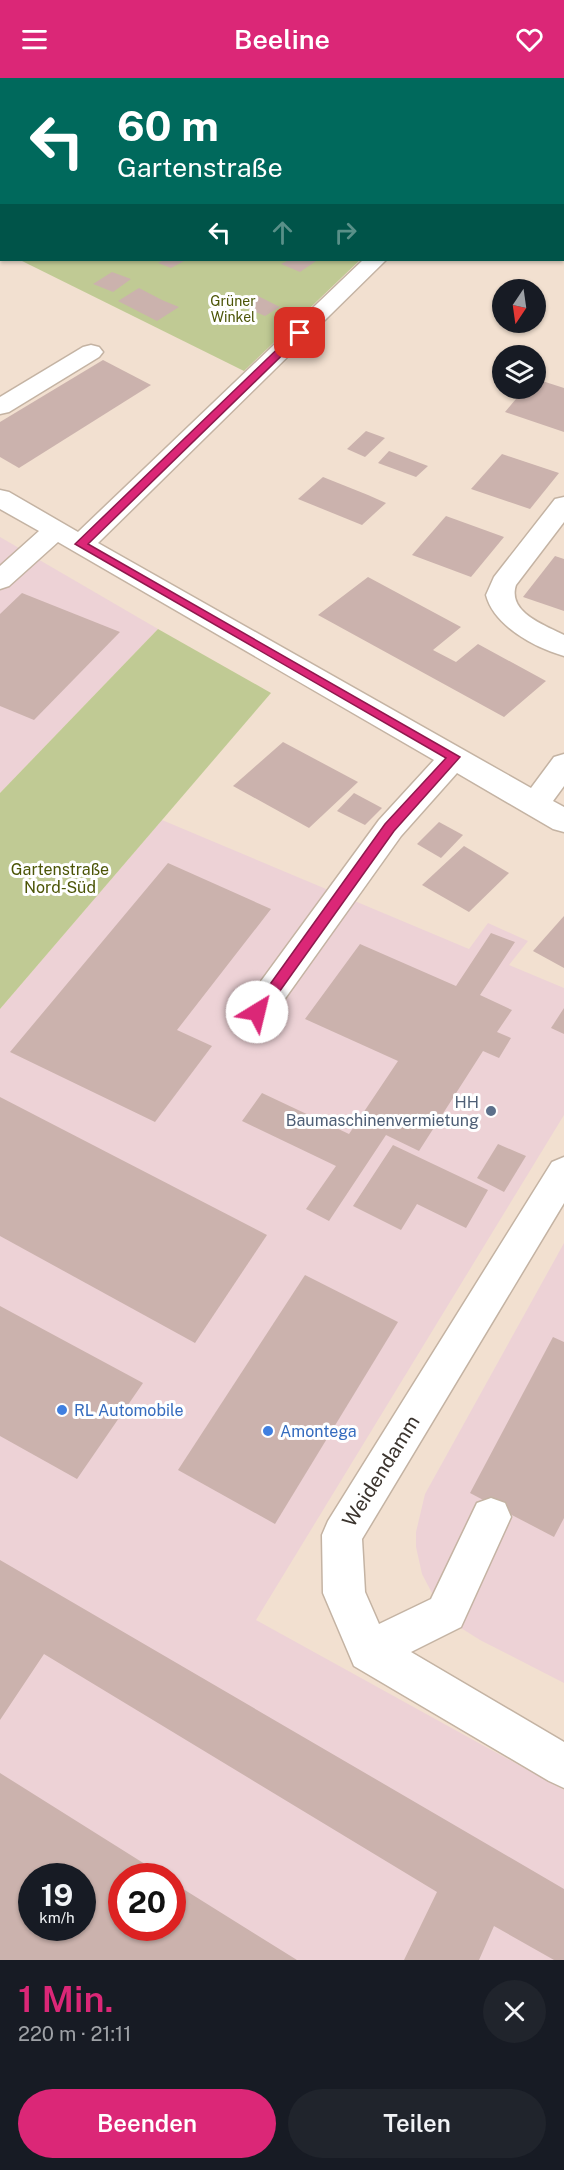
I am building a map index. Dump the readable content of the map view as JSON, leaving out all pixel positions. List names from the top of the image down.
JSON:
{
  "streets": {
    "street": ["Weidendamm"]
  },
  "parks": ["Grüner Winkel", "Gartenstraße Nord-Süd"],
  "places": ["HH Baumaschinenvermietung", "RL Automobile", "Amontega"],
  "north": "bottom",
  "page": {
    "header": "Beeline",
    "turn": ["60 m", "Gartenstraße"],
    "speed": "19 km/h",
    "limit": "20",
    "heading": ["1 Min.", "220 m · 21:11"],
    "buttons": ["Beenden", "Teilen"]
  }
}
